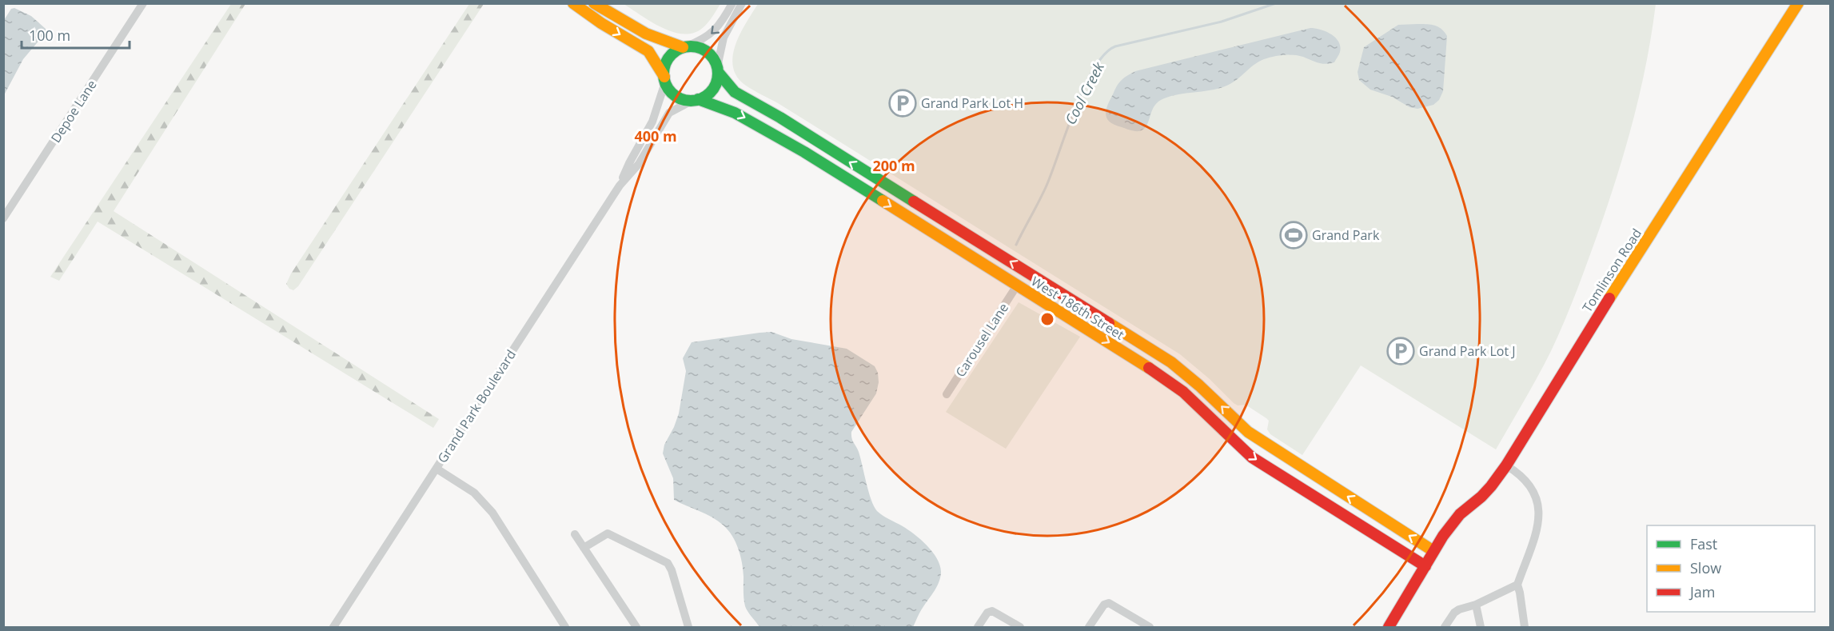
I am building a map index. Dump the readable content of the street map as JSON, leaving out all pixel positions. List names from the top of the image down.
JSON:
{
  "streets": {
    "street": [
      "Depoe Lane",
      "Tomlinson Road",
      "West 186th Street",
      "Carousel Lane",
      "Grand Park Boulevard"
    ]
  },
  "crossings": [
    ["Tomlinson Road", "West 186th Street"],
    ["West 186th Street", "Carousel Lane"],
    ["West 186th Street", "Grand Park Boulevard"]
  ],
  "water": ["Cool Creek"],
  "places": {
    "parking": ["Grand Park Lot H", "Grand Park Lot J"],
    "sports": ["Grand Park"]
  },
  "legend": ["Fast", "Slow", "Jam"],
  "scale_bar": "100 m",
  "rings": ["400 m", "200 m"]
}
